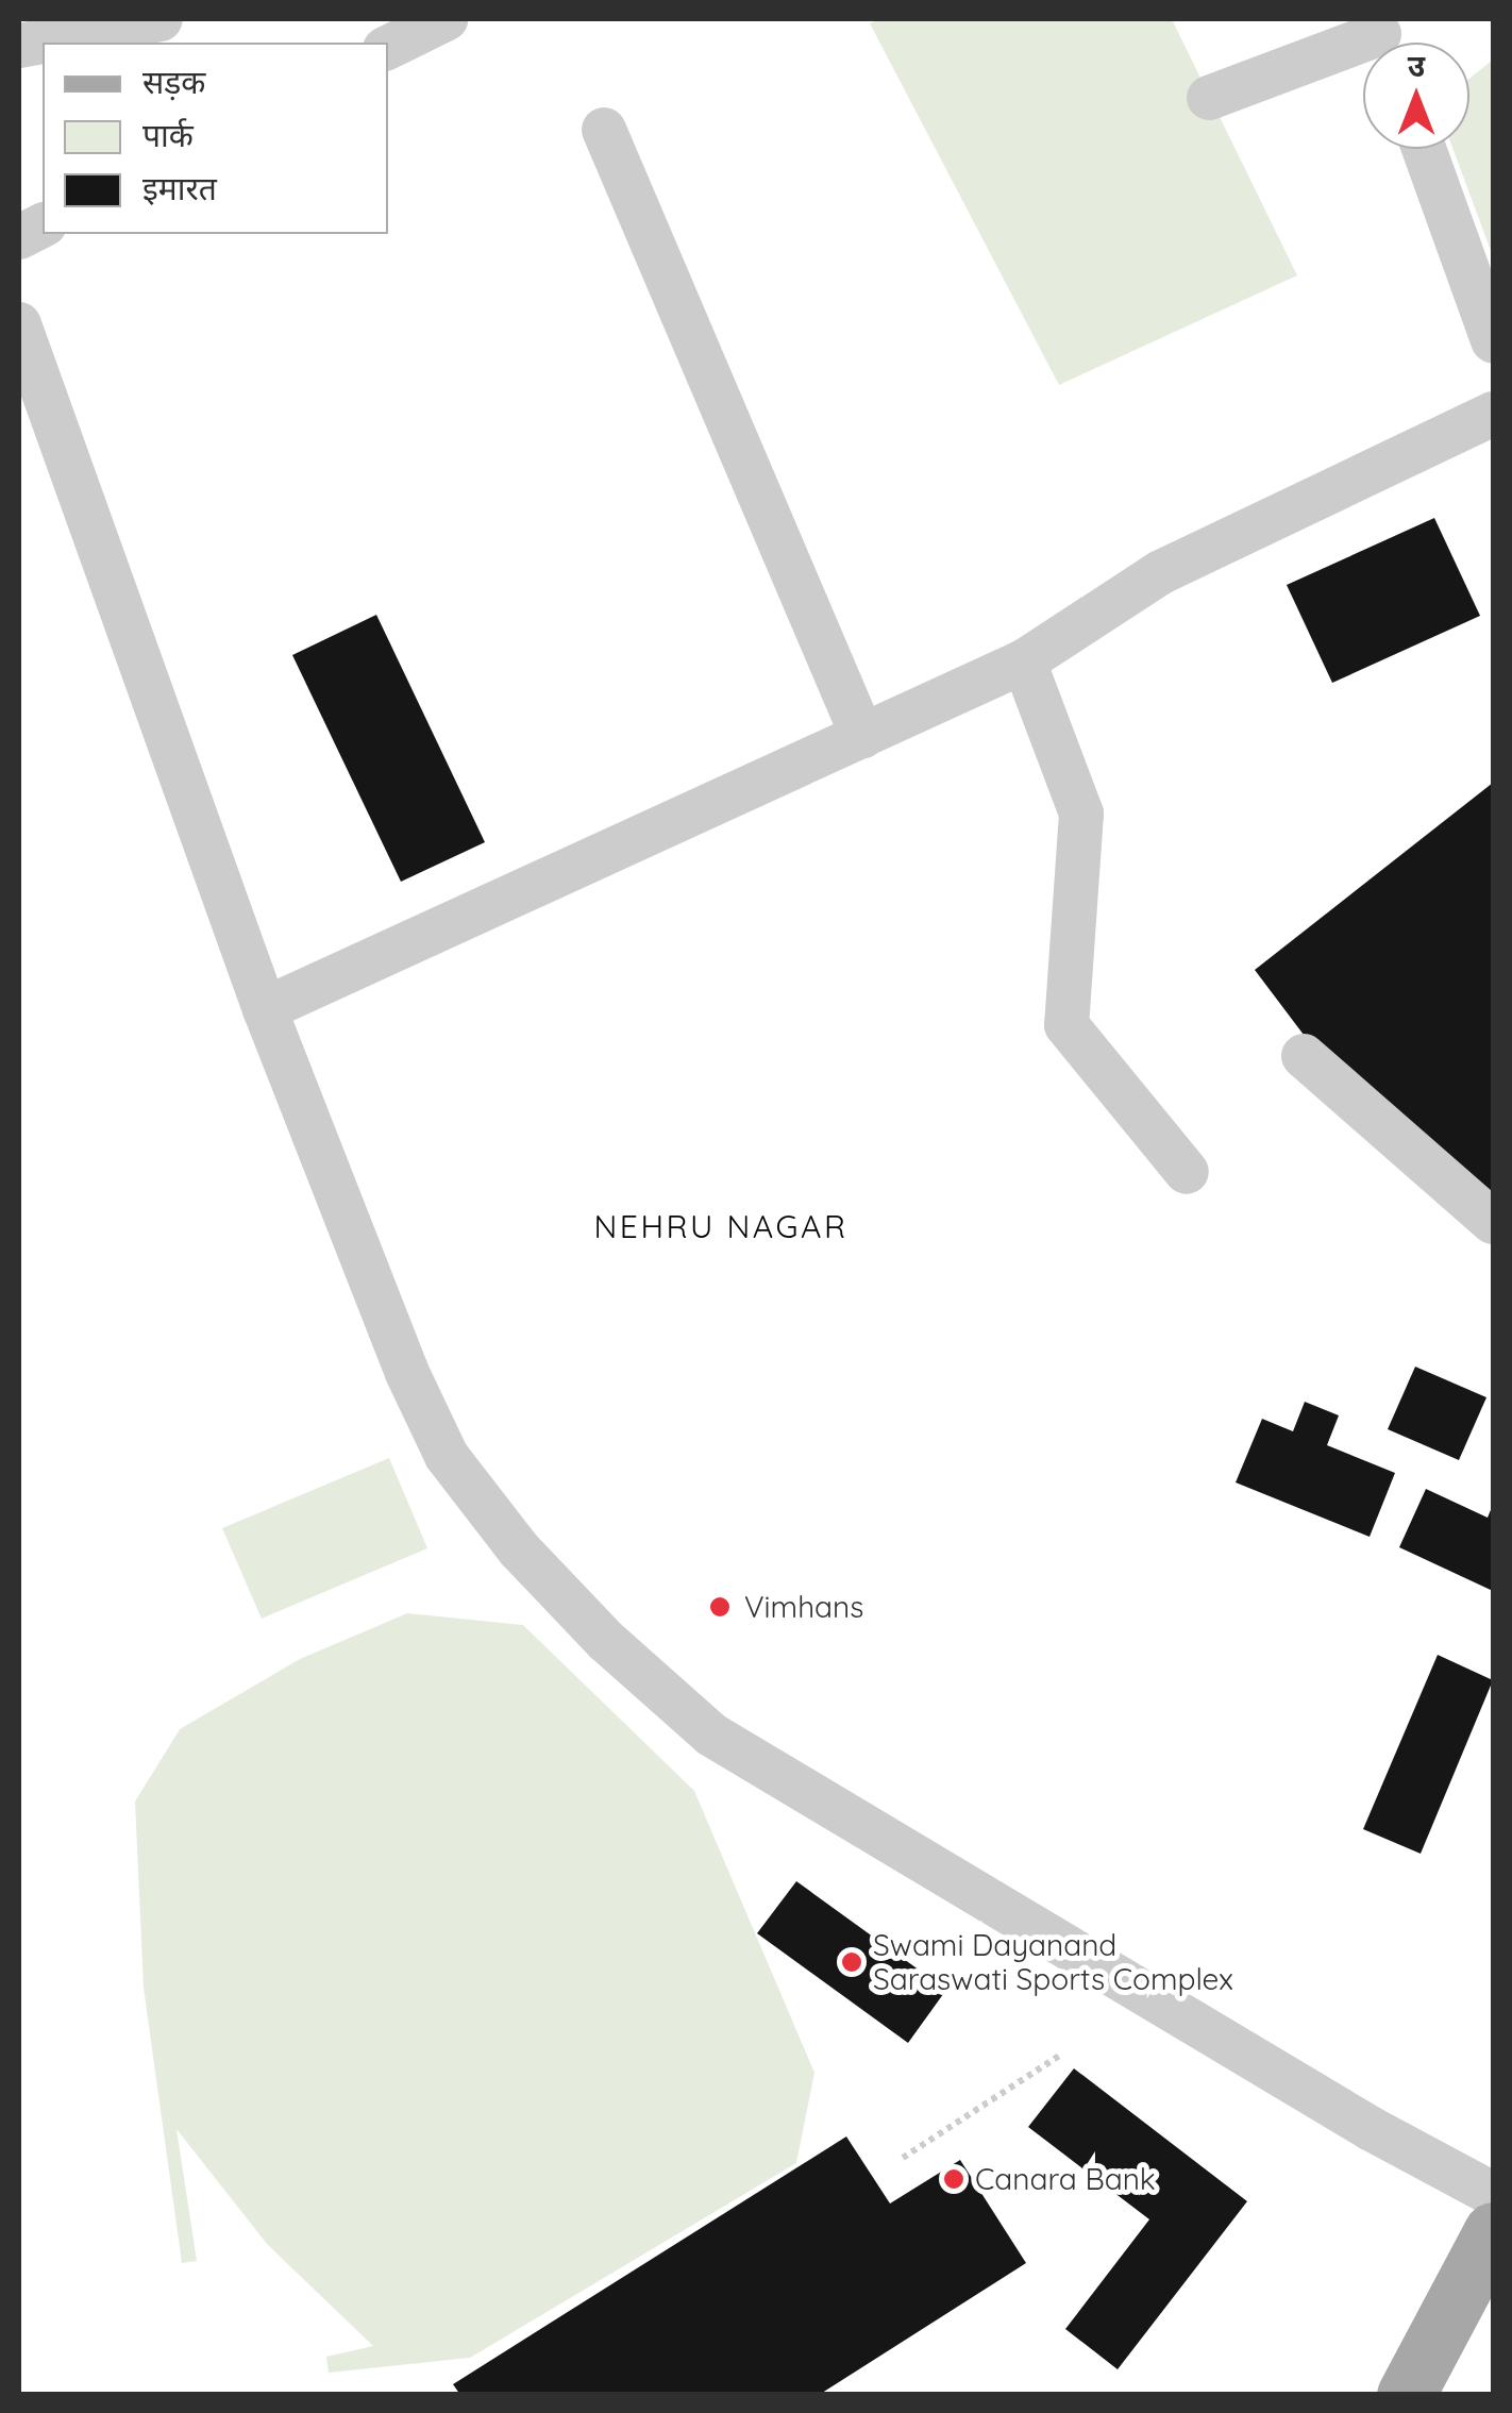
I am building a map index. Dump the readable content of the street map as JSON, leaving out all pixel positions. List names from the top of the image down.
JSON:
{
  "districts": ["NEHRU NAGAR"],
  "places": ["Vimhans", "Swami Dayanand Saraswati Sports Complex", "Canara Bank"],
  "legend": ["सड़क", "पार्क", "इमारत"],
  "north": "top"
}
